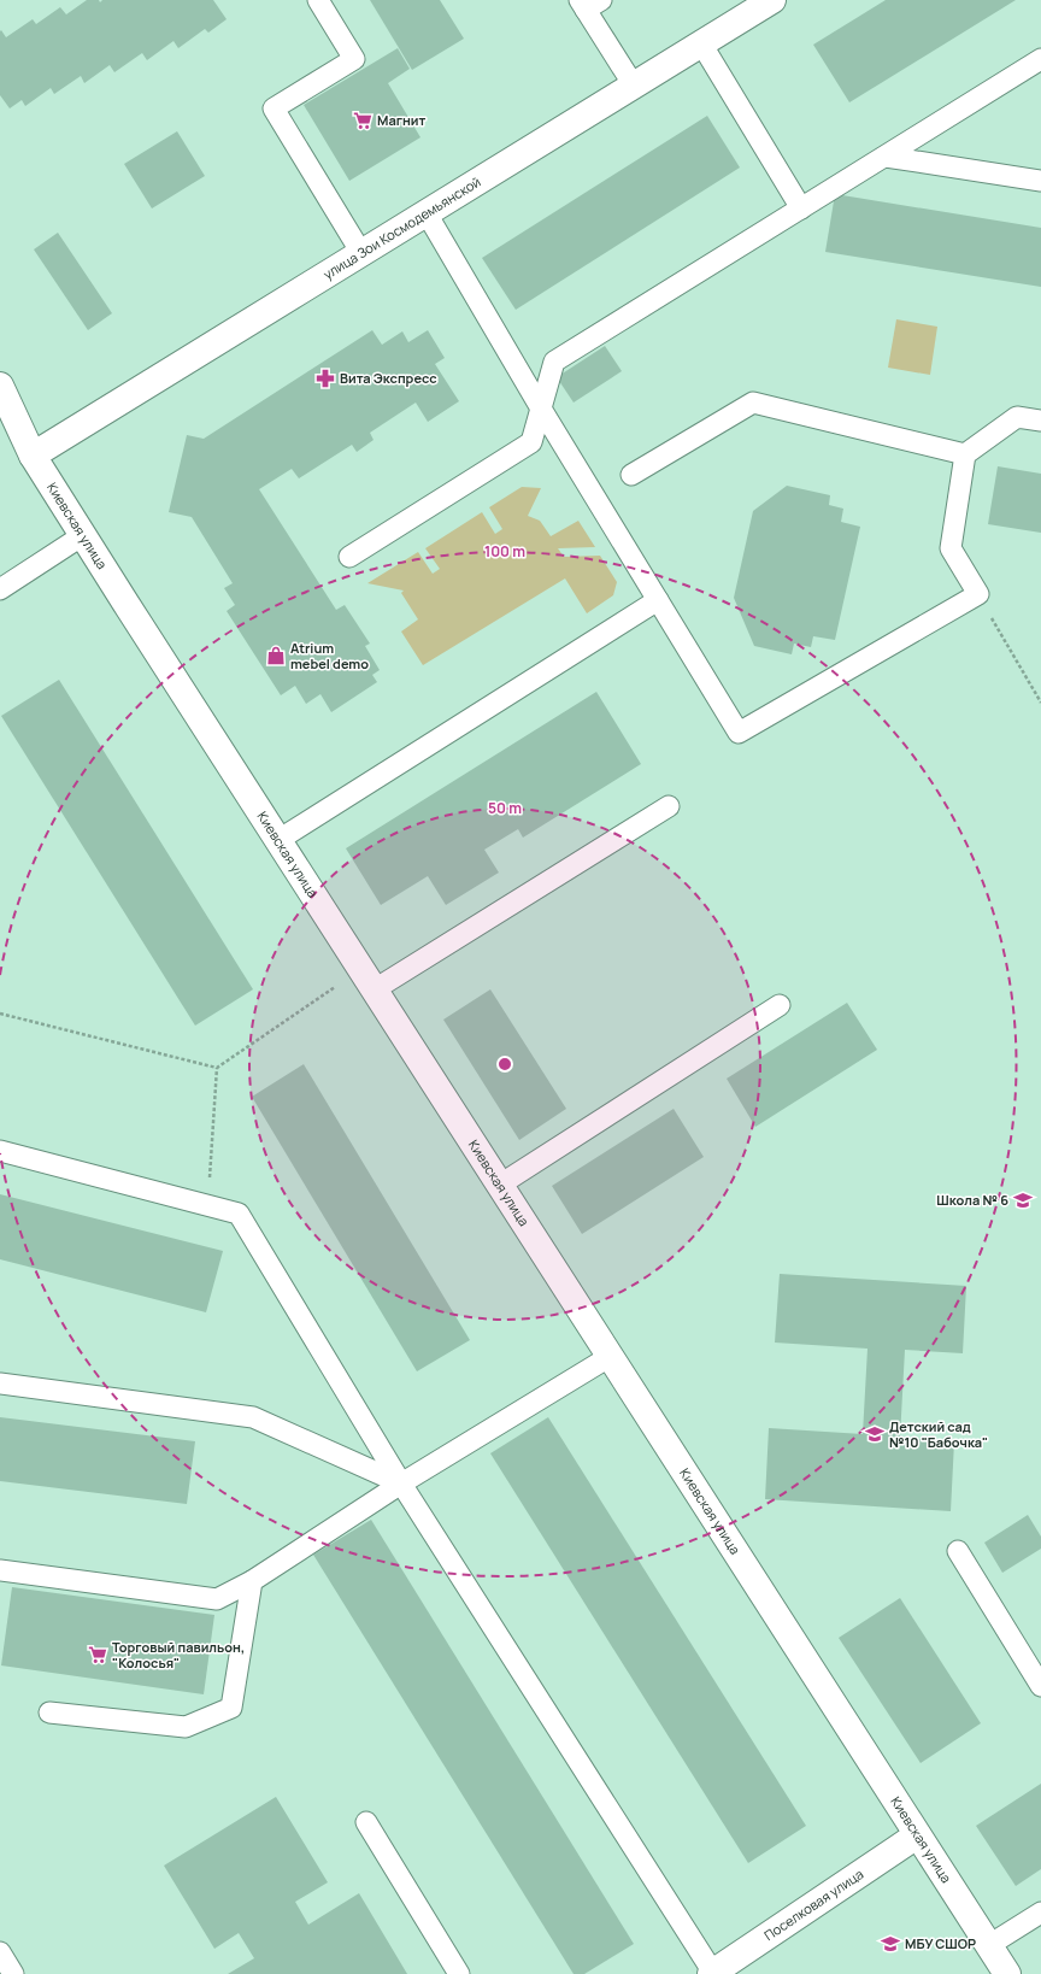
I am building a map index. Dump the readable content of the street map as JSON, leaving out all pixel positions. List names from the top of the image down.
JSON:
{
  "streets": {
    "main road": ["улица Зои Космодемьянской", "Киевская улица", "Поселковая улица"]
  },
  "crossings": [
    ["улица Зои Космодемьянской", "Киевская улица"],
    ["Киевская улица", "Поселковая улица"]
  ],
  "places": {
    "supermarket": ["Магнит", "Торговый павильон, \"Колосья\""],
    "pharmacy": ["Вита Экспресс"],
    "shop": ["Atrium mebel demo"],
    "school or university": ["Школа № 6", "Детский сад №10 \"Бабочка\"", "МБУ СШОР"]
  },
  "rings": ["100 m", "50 m"]
}
